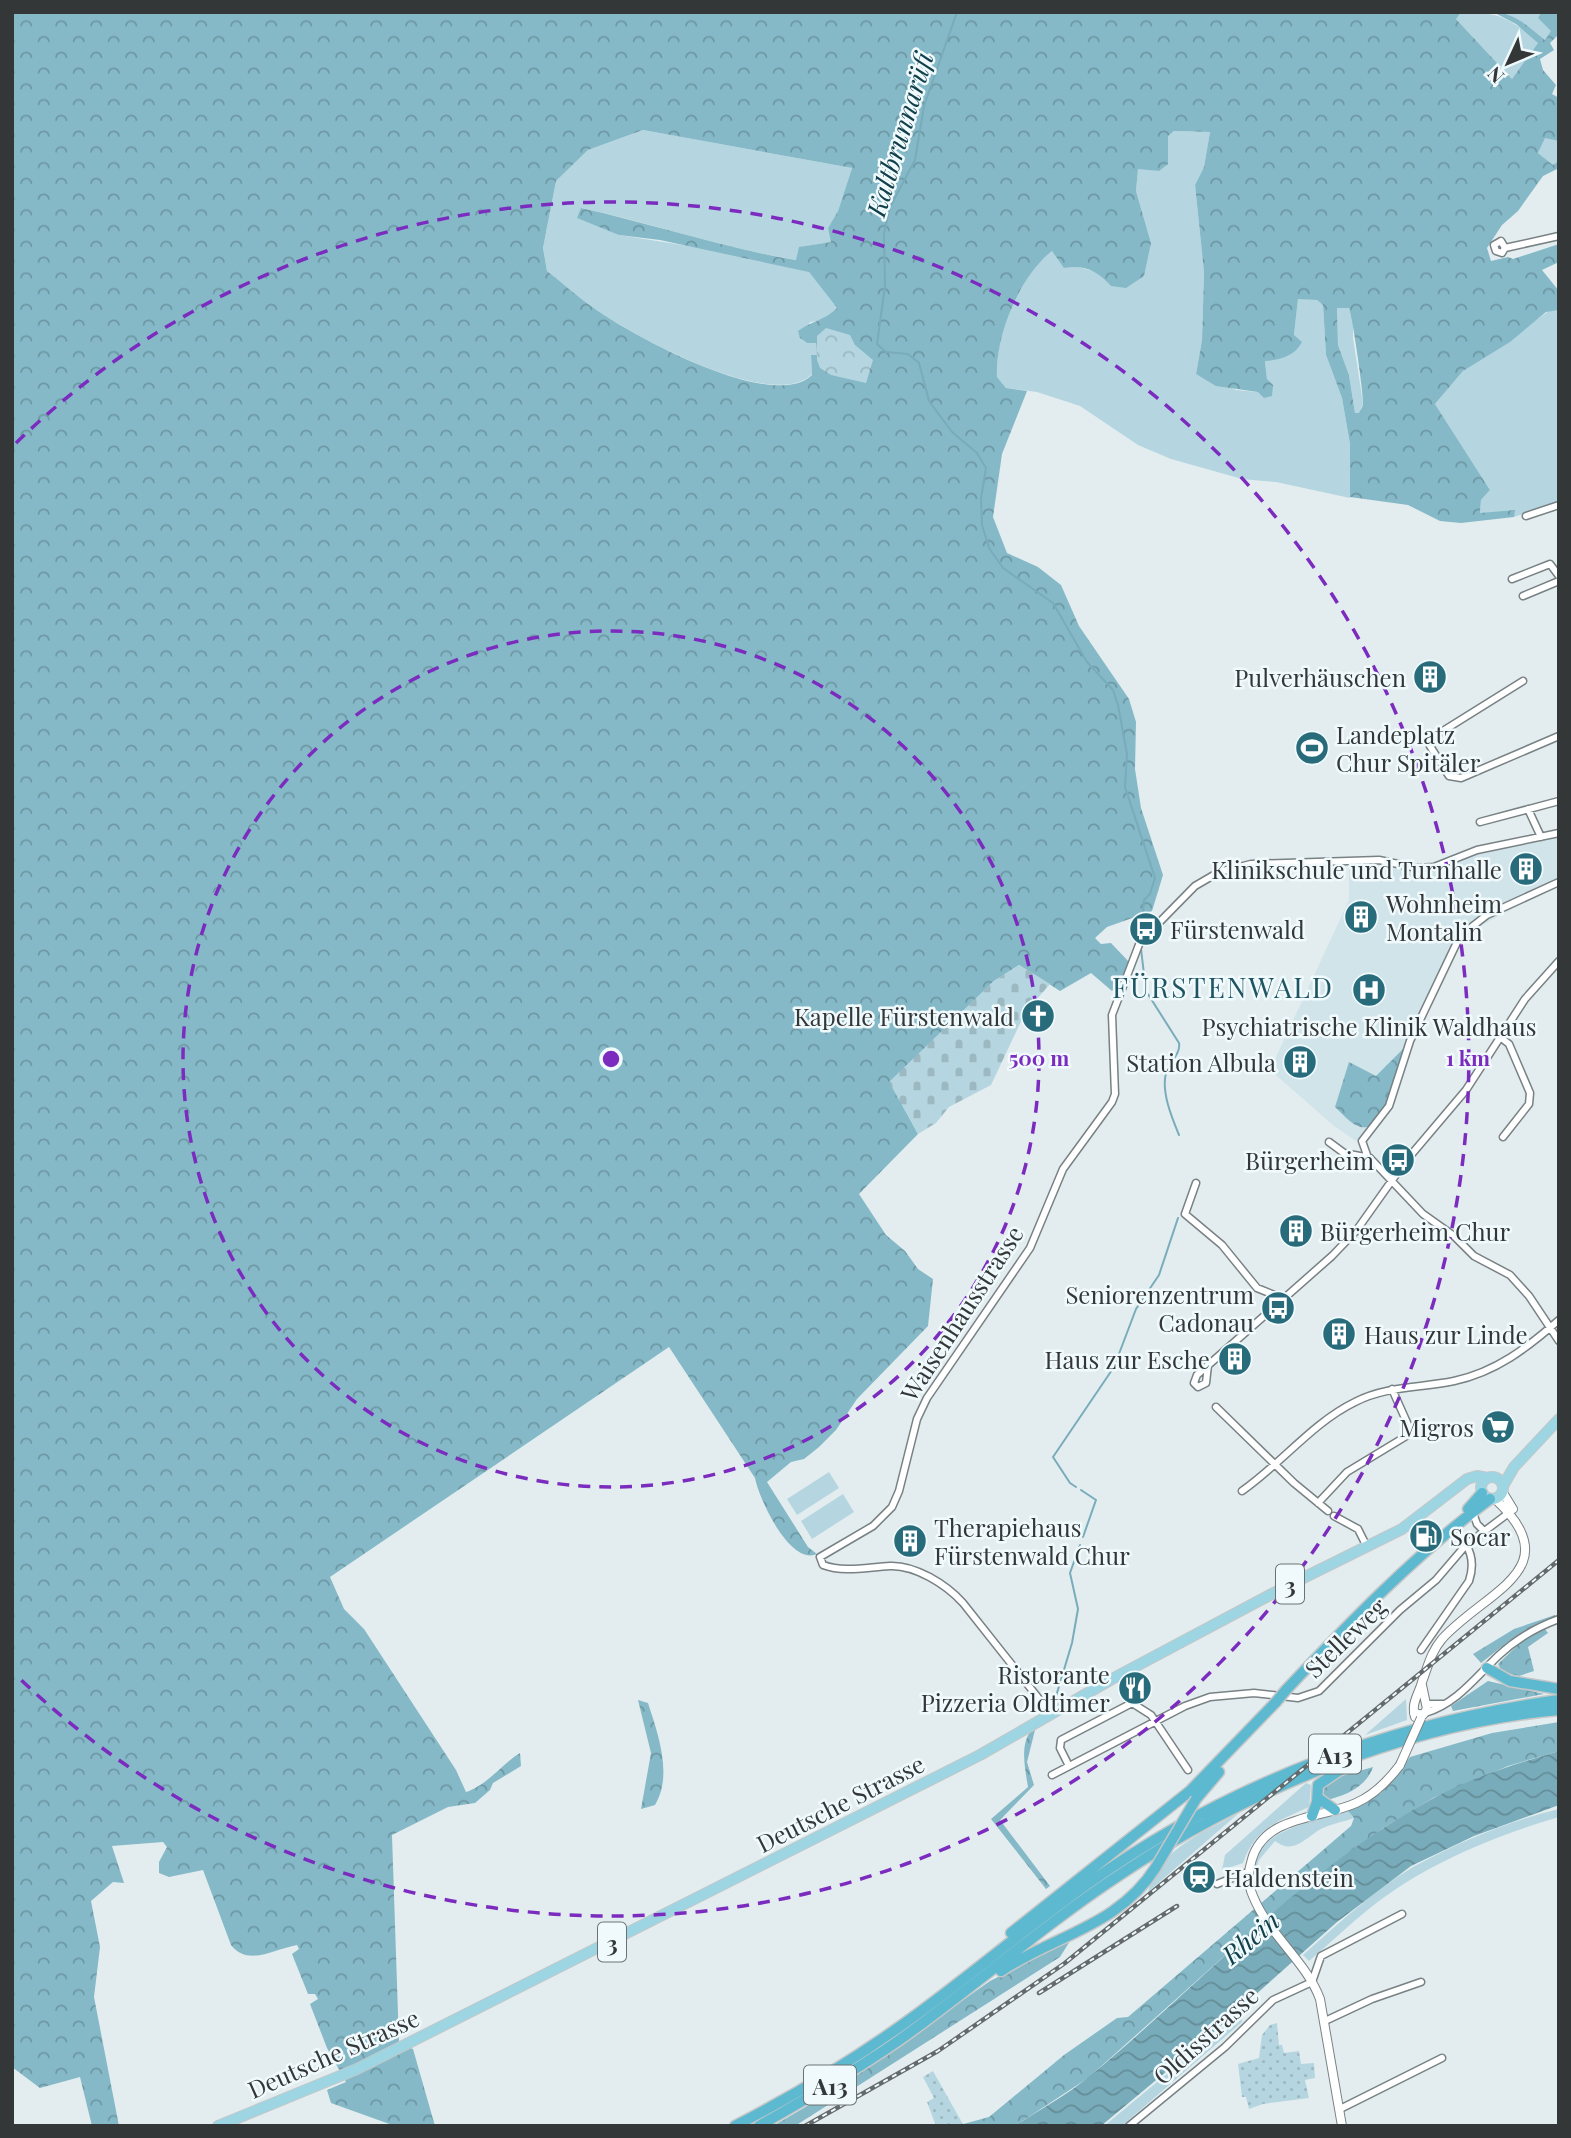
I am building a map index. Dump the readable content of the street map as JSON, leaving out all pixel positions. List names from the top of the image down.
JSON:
{
  "streets": {
    "highway": ["A13"],
    "main road": ["3", "Deutsche Strasse"],
    "street": ["Waisenhausstrasse", "Stelleweg", "Oldisstrasse"]
  },
  "crossings": [
    ["Waisenhausstrasse", "Deutsche Strasse"],
    ["A13", "Deutsche Strasse"]
  ],
  "districts": ["FÜRSTENWALD"],
  "water": ["Kaltbrunnarüfi", "Rhein"],
  "places": {
    "building": [
      "Pulverhäuschen",
      "Klinikschule und Turnhalle",
      "Wohnheim Montalin",
      "Station Albula",
      "Bürgerheim Chur",
      "Haus zur Linde",
      "Haus zur Esche",
      "Therapiehaus Fürstenwald Chur"
    ],
    "sports": ["Landeplatz Chur Spitäler"],
    "bus stop": ["Fürstenwald", "Bürgerheim", "Seniorenzentrum Cadonau"],
    "hospital": ["Psychiatrische Klinik Waldhaus"],
    "church": ["Kapelle Fürstenwald"],
    "supermarket": ["Migros"],
    "fuel station": ["Socar"],
    "restaurant": ["Ristorante Pizzeria Oldtimer"],
    "station": ["Haldenstein"]
  },
  "north": "bottom left",
  "rings": ["500 m", "1 km"]
}
